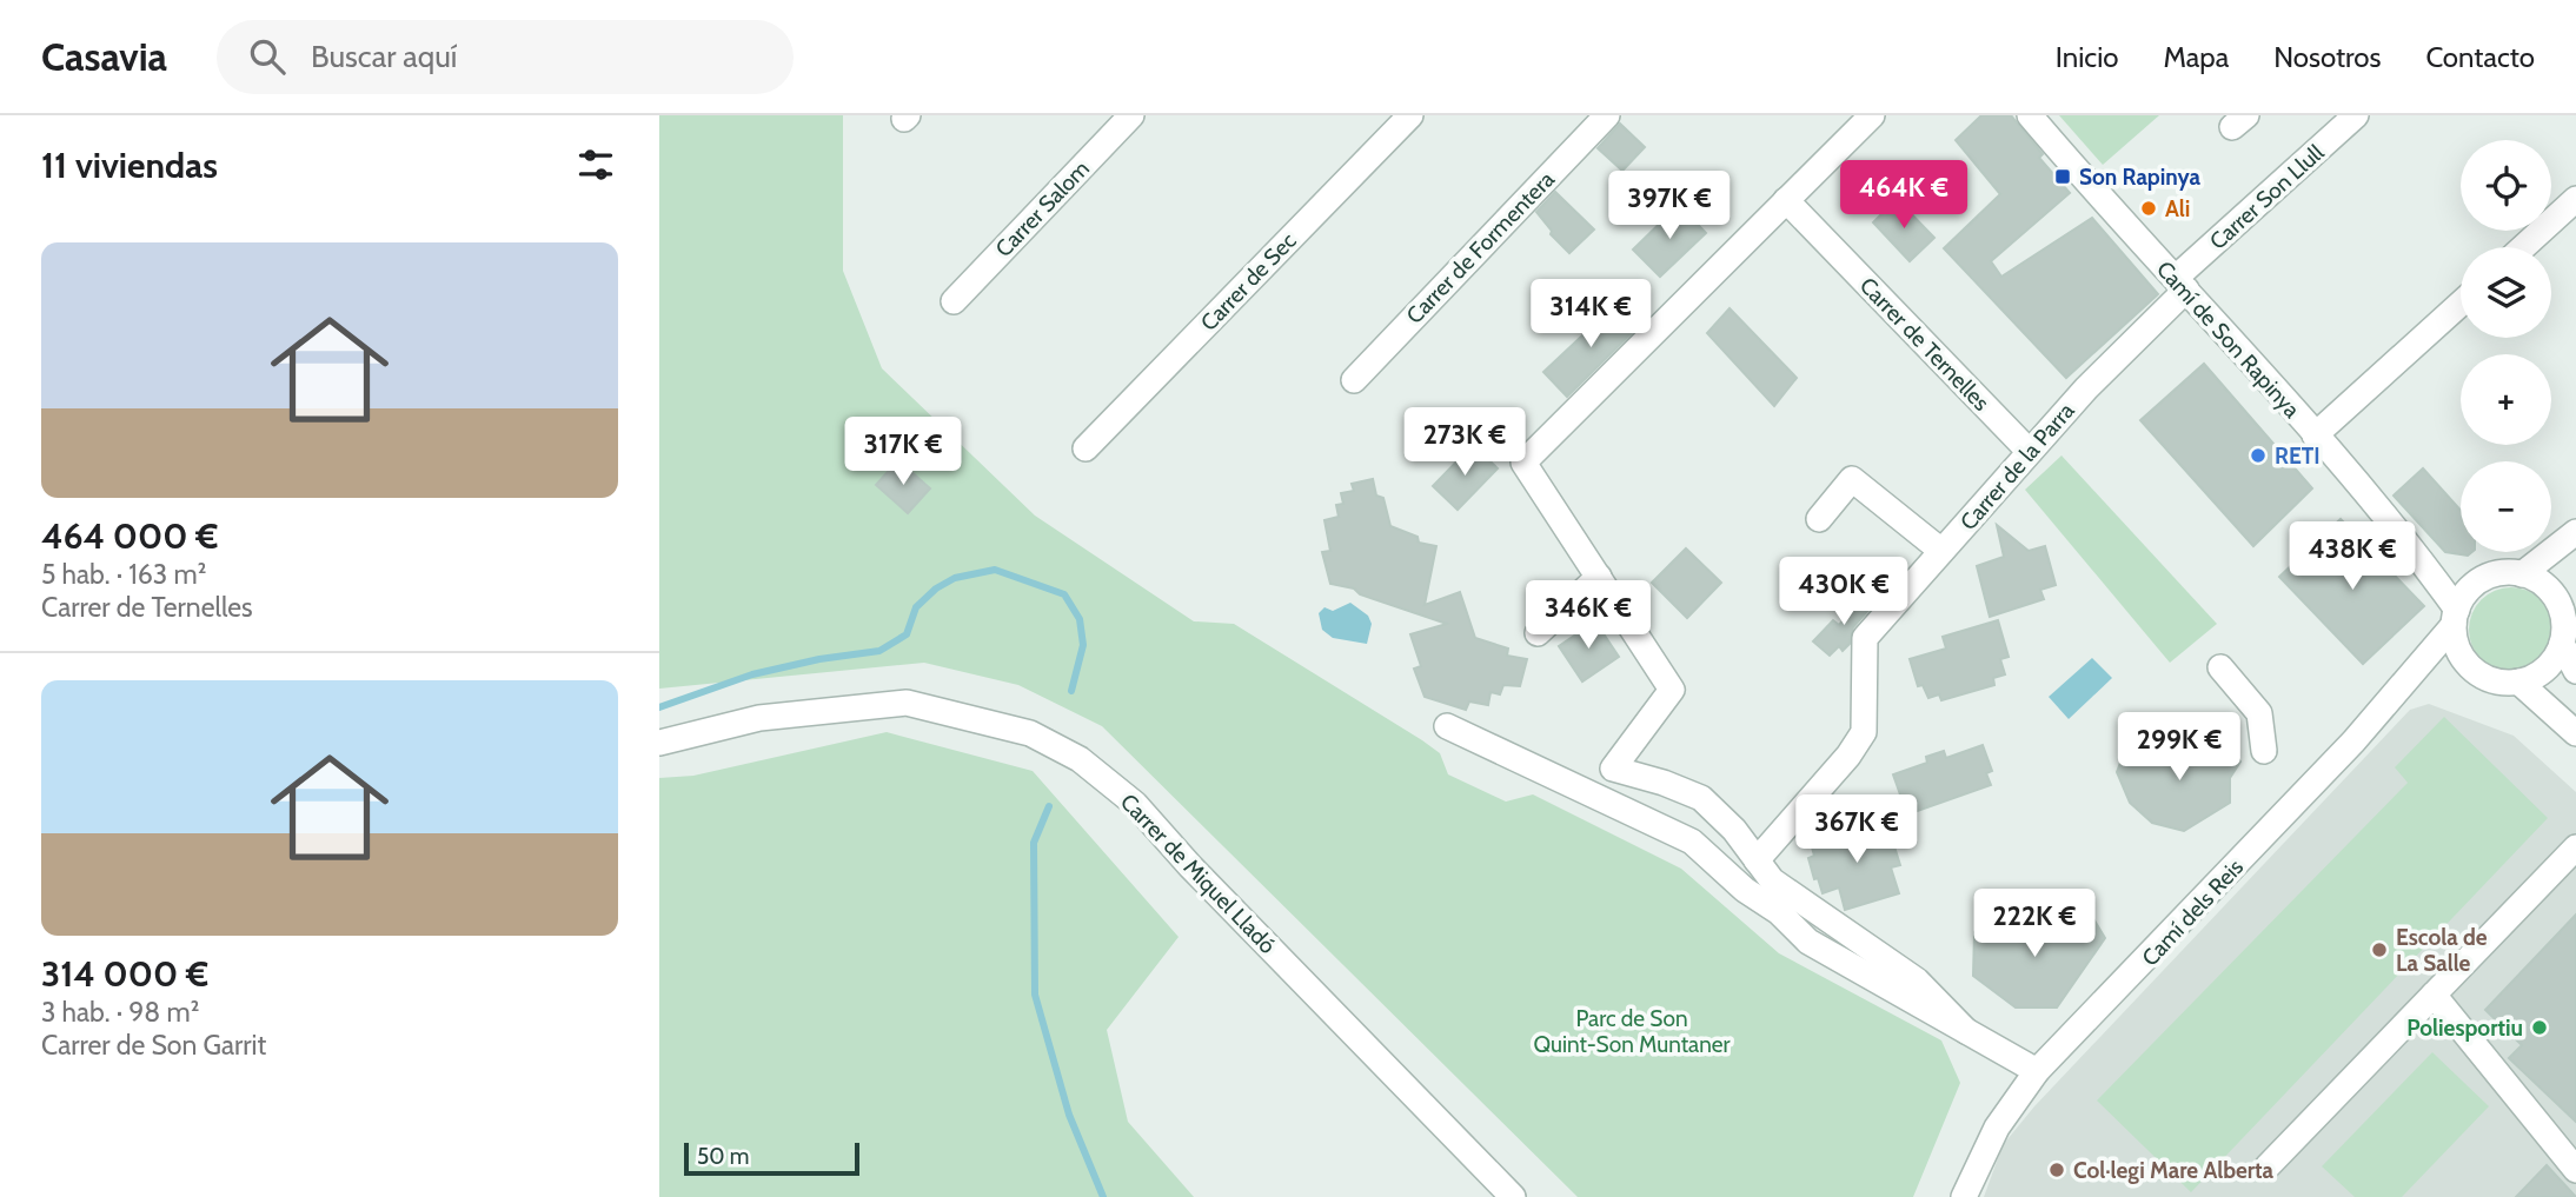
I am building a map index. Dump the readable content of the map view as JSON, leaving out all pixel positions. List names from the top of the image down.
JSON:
{
  "streets": {
    "street": [
      "Carrer Son Llull",
      "Carrer Salom",
      "Carrer de Formentera",
      "Carrer de Sec",
      "Camí de Son Rapinya",
      "Carrer de Ternelles",
      "Carrer de la Parra",
      "Carrer de Miquel Lladó",
      "Camí dels Reis"
    ]
  },
  "crossings": [
    ["Carrer Son Llull", "Camí de Son Rapinya"],
    ["Carrer Son Llull", "Carrer de la Parra"],
    ["Camí de Son Rapinya", "Carrer de la Parra"],
    ["Camí de Son Rapinya", "Camí dels Reis"],
    ["Carrer de Ternelles", "Carrer de la Parra"]
  ],
  "parks": ["Parc de Son Quint-Son Muntaner"],
  "places": {
    "transit": ["Son Rapinya"],
    "other": [
      "Ali",
      "RETI",
      "Escola de La Salle",
      "Poliesportiu",
      "Col·legi Mare Alberta"
    ]
  },
  "scale_bar": "50 m",
  "page": {
    "header": "Casavia",
    "search": "Buscar aquí",
    "nav": [
      "Inicio",
      "Mapa",
      "Nosotros",
      "Contacto"
    ],
    "heading": "11 viviendas",
    "map_buttons": ["+", "−"],
    "price": [
      "464K €",
      "397K €",
      "314K €",
      "273K €",
      "317K €",
      "438K €",
      "430K €",
      "346K €",
      "299K €",
      "367K €",
      "222K €"
    ],
    "list": [
      {
        "name": "464 000 €",
        "note": "5 hab. · 163 m² · Carrer de Ternelles"
      },
      {
        "name": "314 000 €",
        "note": "3 hab. · 98 m² · Carrer de Son Garrit"
      }
    ],
    "scale": "50 m"
  }
}
